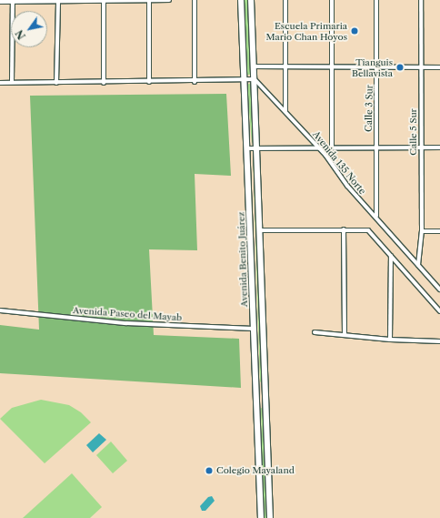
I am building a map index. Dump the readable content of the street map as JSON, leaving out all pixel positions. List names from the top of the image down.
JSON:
{
  "streets": {
    "main road": ["Avenida Benito Juárez"],
    "street": [
      "Calle 3 Sur",
      "Calle 5 Sur",
      "Avenida 135 Norte",
      "Avenida Paseo del Mayab"
    ]
  },
  "crossings": [
    ["Calle 3 Sur", "Avenida 135 Norte"],
    ["Calle 5 Sur", "Avenida 135 Norte"],
    ["Avenida 135 Norte", "Avenida Benito Juárez"],
    ["Avenida Benito Juárez", "Avenida Paseo del Mayab"]
  ],
  "places": ["Escuela Primaria Mario Chan Hoyos", "Tianguis Bellavista", "Colegio Mayaland"],
  "north": "bottom left"
}
